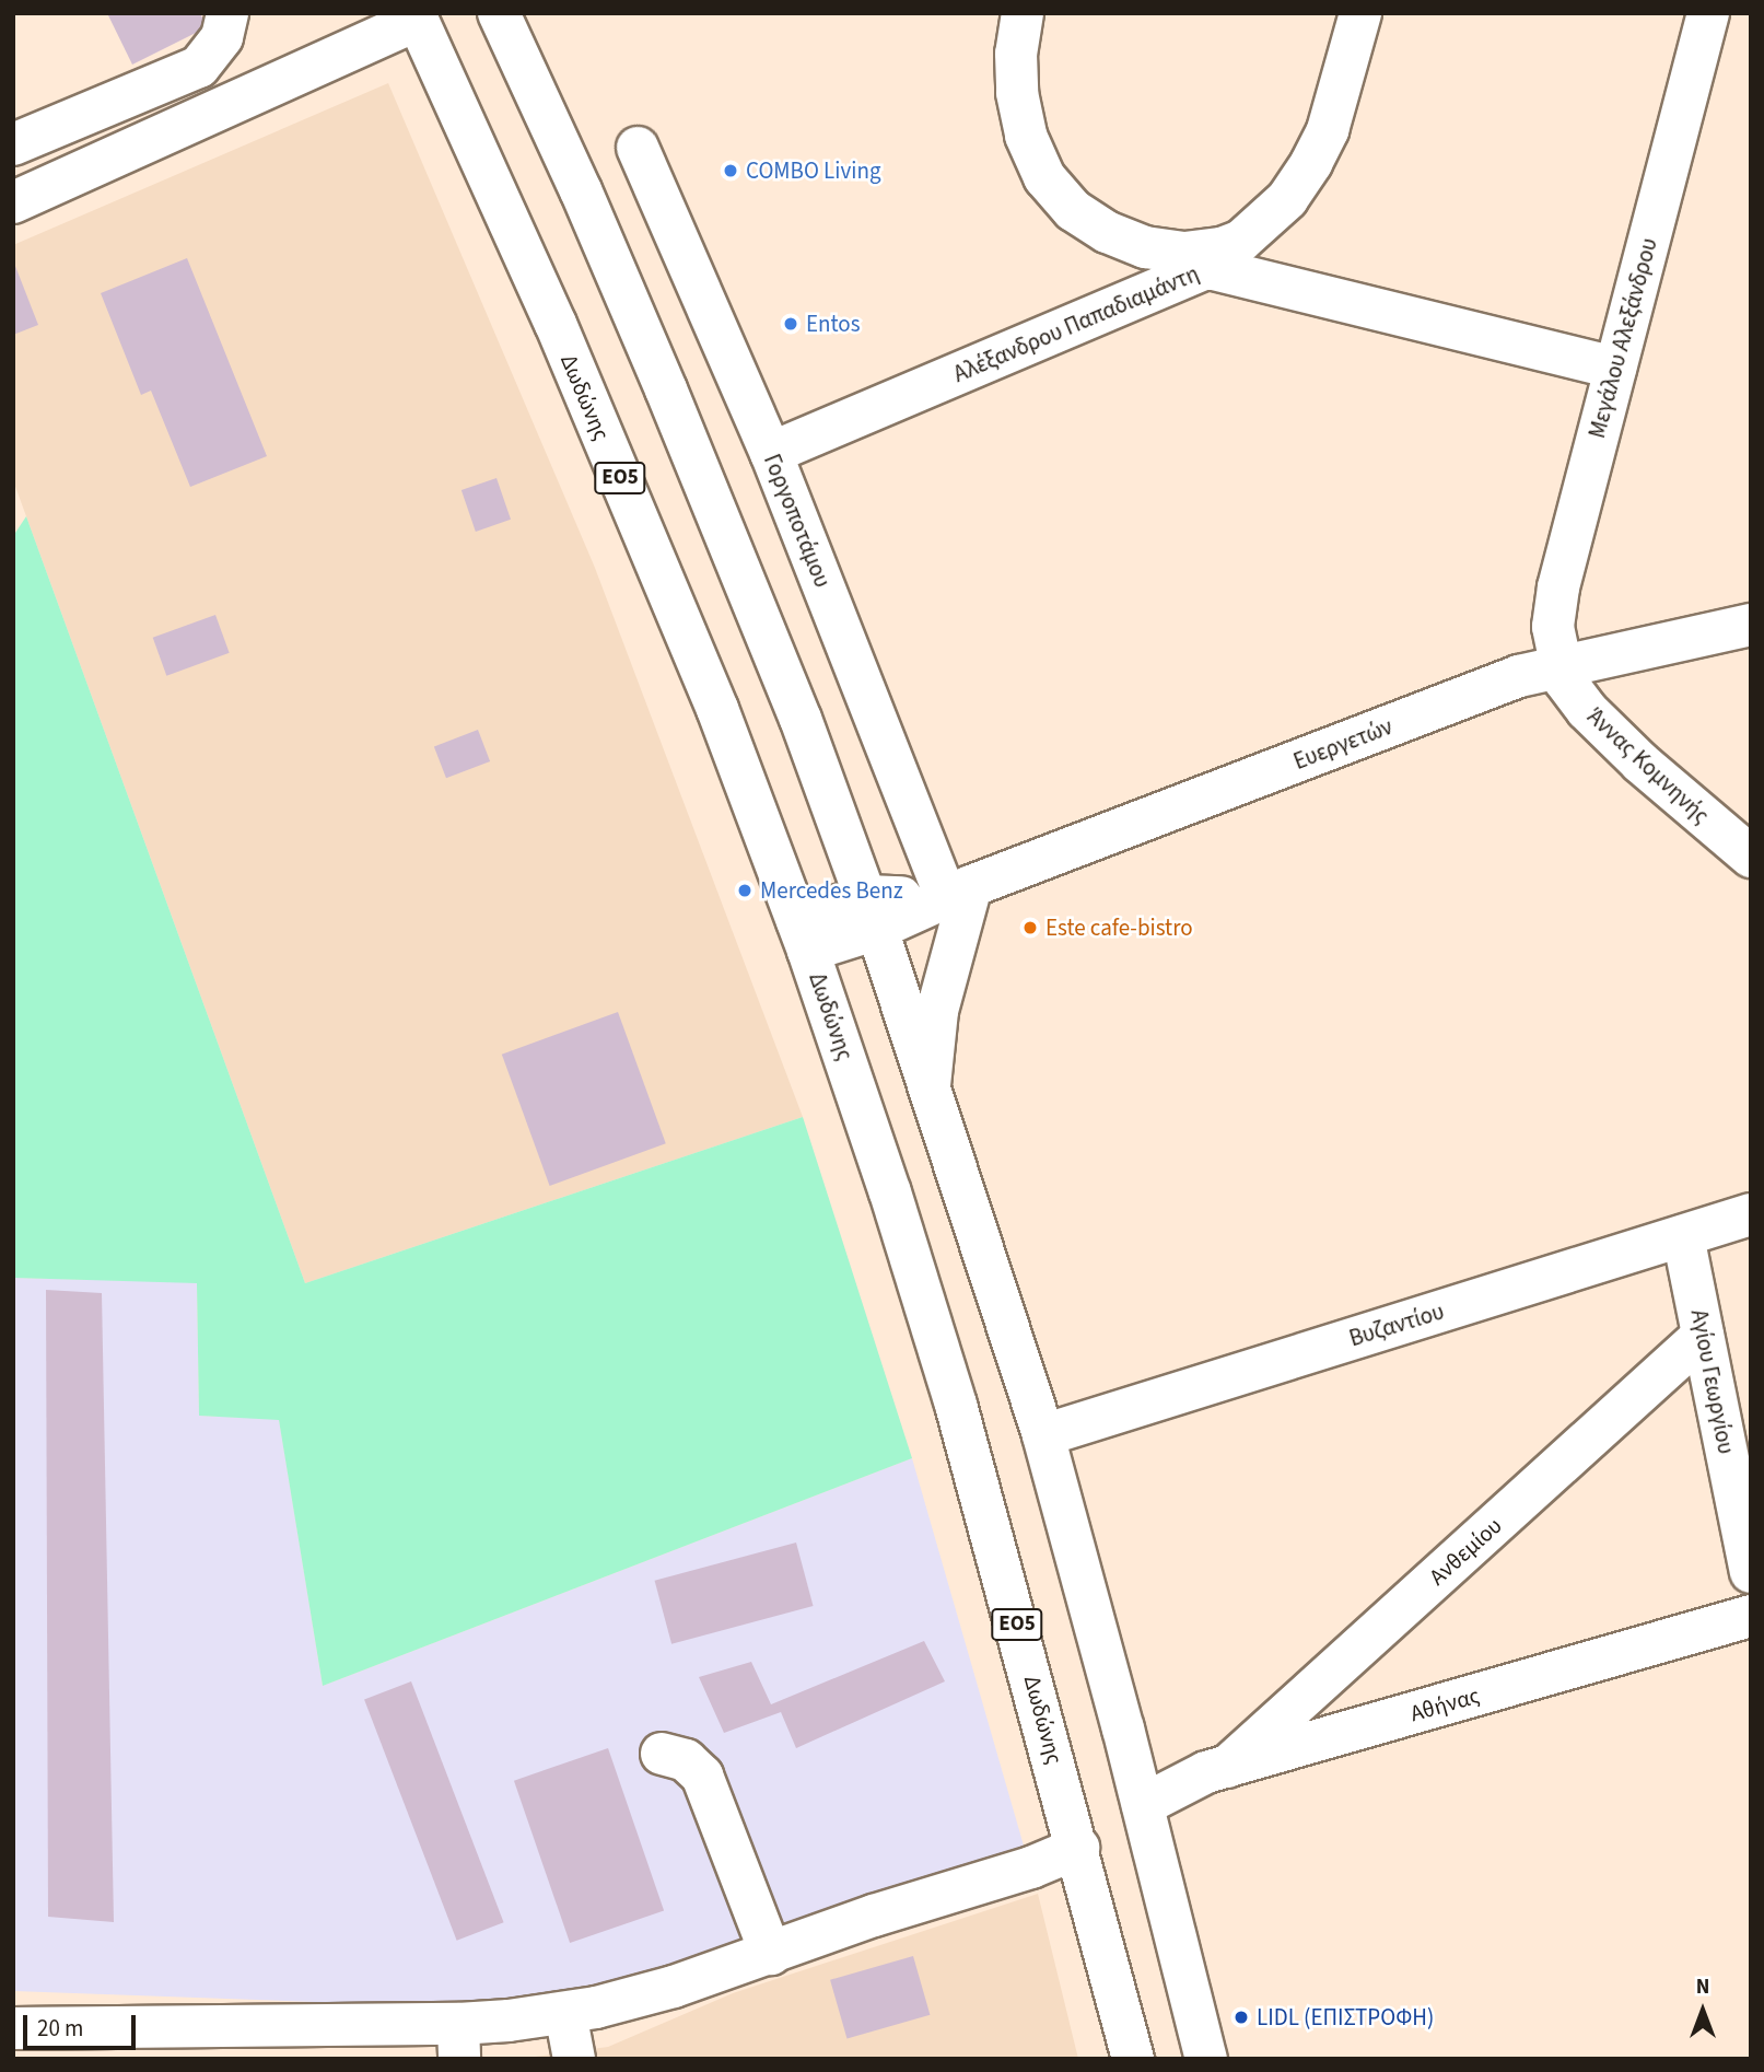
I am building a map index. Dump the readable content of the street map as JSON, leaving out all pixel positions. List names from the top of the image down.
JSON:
{
  "streets": {
    "street": [
      "Αλέξανδρου Παπαδιαμάντη",
      "Μεγάλου Αλεξάνδρου",
      "Δωδώνης",
      "ΕΟ5",
      "Γοργοποτάμου",
      "Ευεργετών",
      "Άννας Κομνηνής",
      "Βυζαντίου",
      "Αγίου Γεωργίου",
      "Ανθεμίου",
      "Αθήνας"
    ]
  },
  "crossings": [
    ["Αλέξανδρου Παπαδιαμάντη", "Μεγάλου Αλεξάνδρου"],
    ["Αλέξανδρου Παπαδιαμάντη", "Γοργοποτάμου"],
    ["Μεγάλου Αλεξάνδρου", "Ευεργετών"],
    ["Μεγάλου Αλεξάνδρου", "Άννας Κομνηνής"],
    ["Δωδώνης", "Ευεργετών"],
    ["Γοργοποτάμου", "Ευεργετών"],
    ["Ευεργετών", "Άννας Κομνηνής"],
    ["Βυζαντίου", "Αγίου Γεωργίου"],
    ["Αγίου Γεωργίου", "Ανθεμίου"],
    ["Ανθεμίου", "Αθήνας"]
  ],
  "places": [
    "COMBO Living",
    "Entos",
    "Mercedes Benz",
    "Este cafe-bistro",
    "LIDL (ΕΠΙΣΤΡΟΦΗ)"
  ],
  "scale_bar": "20 m",
  "north": "top"
}
